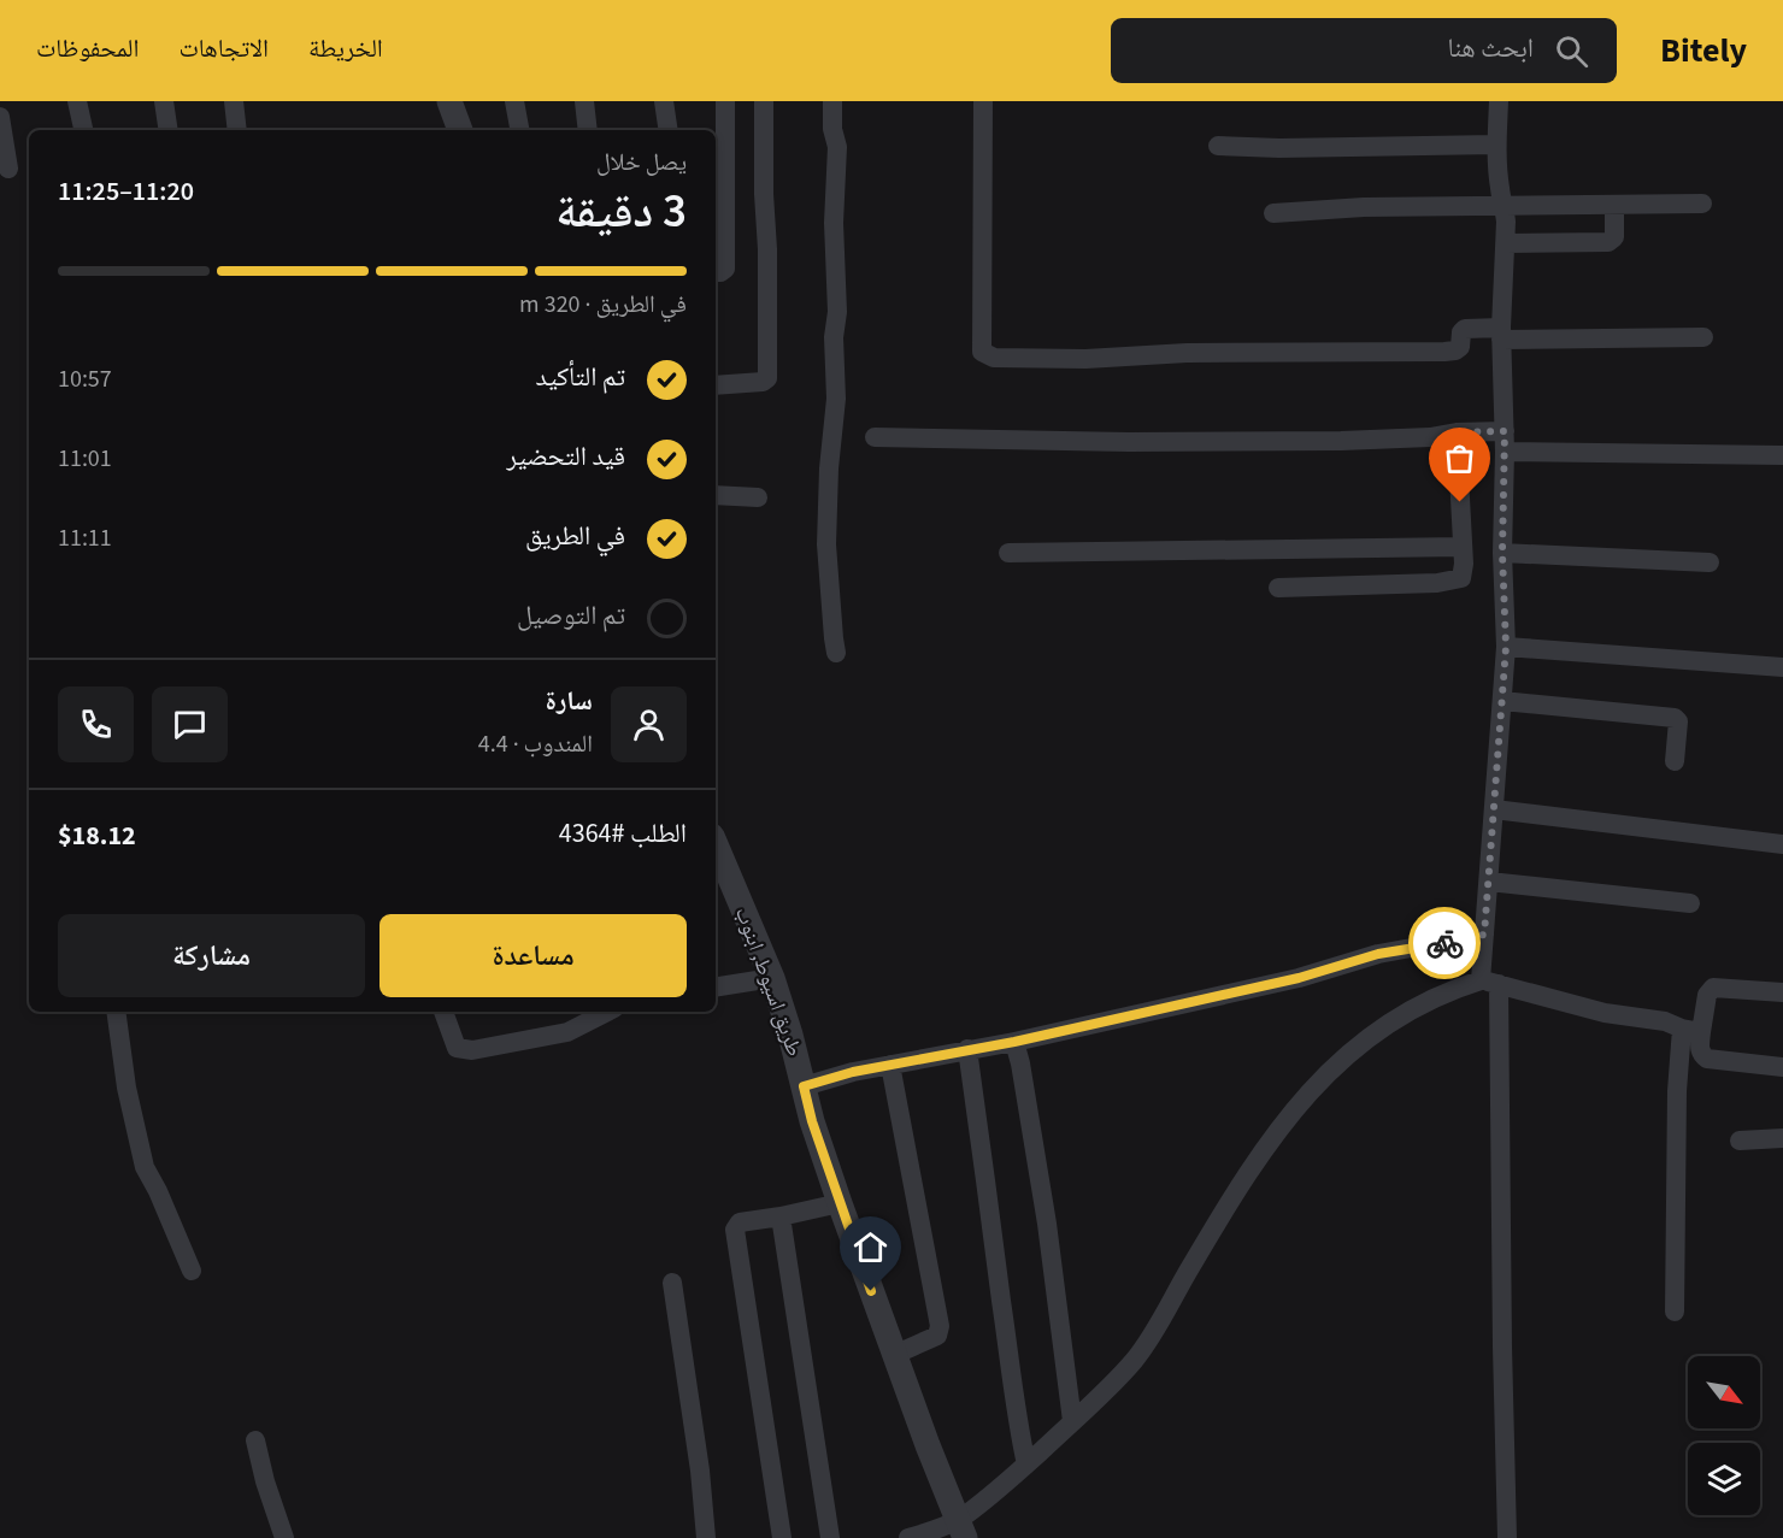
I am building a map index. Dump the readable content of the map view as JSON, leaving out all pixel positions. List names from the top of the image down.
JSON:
{
  "streets": {
    "street": ["طريق اسيوط, ابنوب"]
  },
  "north": "bottom right",
  "page": {
    "header": "Bitely",
    "search": "ابحث هنا",
    "nav": ["الخريطة", "الاتجاهات", "المحفوظات"],
    "heading": ["3 دقيقة", "يصل خلال", "11:20–11:25"],
    "panel": [
      "سارة",
      "المندوب · 4.4",
      "الطلب #4364",
      "$18.12"
    ],
    "bar": "في الطريق · 320 m",
    "list": [
      ["تم التأكيد", "10:57"],
      ["قيد التحضير", "11:01"],
      ["في الطريق", "11:11"],
      "تم التوصيل"
    ],
    "buttons": ["مساعدة", "مشاركة"]
  }
}
